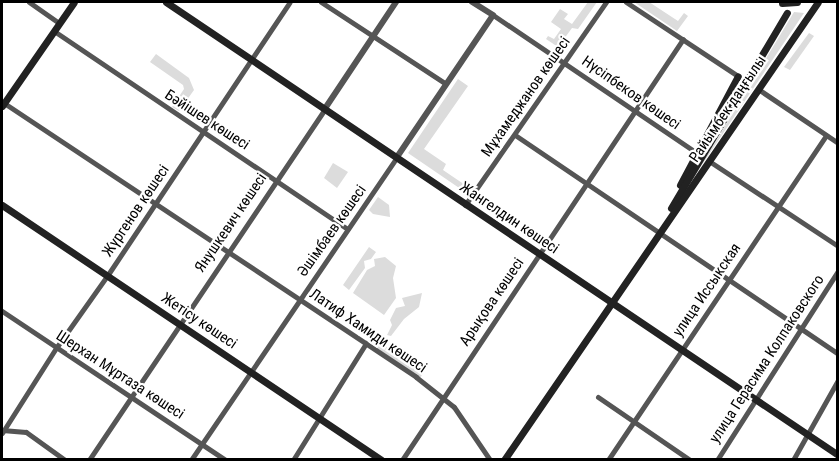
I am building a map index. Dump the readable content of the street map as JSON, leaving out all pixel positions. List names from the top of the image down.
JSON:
{
  "streets": {
    "main road": ["Райымбек даңғылы", "Жангелдин көшесі", "Жетісу көшесі"],
    "street": [
      "Нүсіпбеков көшесі",
      "Мұхамеджанов көшесі",
      "Бәйішев көшесі",
      "Жүргенов көшесі",
      "Янушкевич көшесі",
      "Әшімбаев көшесі",
      "улица Иссыкская",
      "Арықова көшесі",
      "Латиф Хамиди көшесі",
      "улица Герасима Колпаковского",
      "Шерхан Мұртаза көшесі"
    ]
  },
  "crossings": [
    ["Нүсіпбеков көшесі", "Мұхамеджанов көшесі"],
    ["Нүсіпбеков көшесі", "Райымбек даңғылы"],
    ["Нүсіпбеков көшесі", "Әшімбаев көшесі"],
    ["Нүсіпбеков көшесі", "Арықова көшесі"],
    ["Мұхамеджанов көшесі", "Жангелдин көшесі"],
    ["Райымбек даңғылы", "Жангелдин көшесі"],
    ["Бәйішев көшесі", "Жүргенов көшесі"],
    ["Бәйішев көшесі", "Янушкевич көшесі"],
    ["Бәйішев көшесі", "Әшімбаев көшесі"],
    ["Жүргенов көшесі", "Жангелдин көшесі"],
    ["Жүргенов көшесі", "Жетісу көшесі"],
    ["Жүргенов көшесі", "Латиф Хамиди көшесі"],
    ["Жүргенов көшесі", "Шерхан Мұртаза көшесі"],
    ["Жангелдин көшесі", "Янушкевич көшесі"],
    ["Жангелдин көшесі", "Әшімбаев көшесі"],
    ["Жангелдин көшесі", "улица Иссыкская"],
    ["Жангелдин көшесі", "Арықова көшесі"],
    ["Жангелдин көшесі", "улица Герасима Колпаковского"],
    ["Янушкевич көшесі", "Жетісу көшесі"],
    ["Янушкевич көшесі", "Латиф Хамиди көшесі"],
    ["Янушкевич көшесі", "Шерхан Мұртаза көшесі"],
    ["Әшімбаев көшесі", "Жетісу көшесі"],
    ["Әшімбаев көшесі", "Латиф Хамиди көшесі"],
    ["Әшімбаев көшесі", "Шерхан Мұртаза көшесі"],
    ["Арықова көшесі", "Латиф Хамиди көшесі"]
  ]
}
